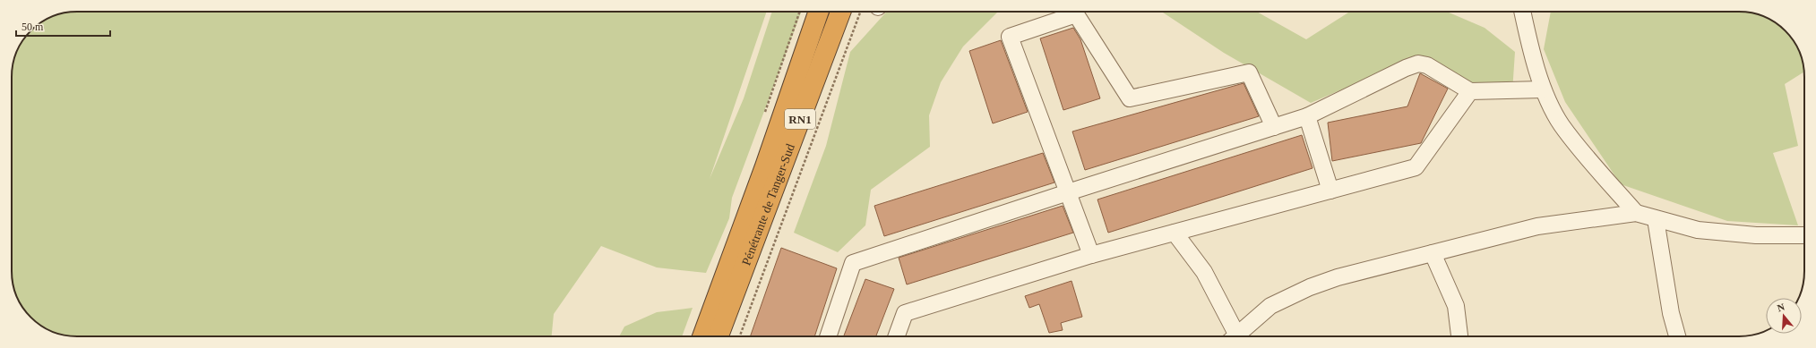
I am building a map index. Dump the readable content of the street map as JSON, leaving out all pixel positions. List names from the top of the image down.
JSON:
{
  "streets": {
    "highway": ["RN1", "Pénétrante de Tanger-Sud"]
  },
  "scale_bar": "50 m",
  "north": "top"
}
